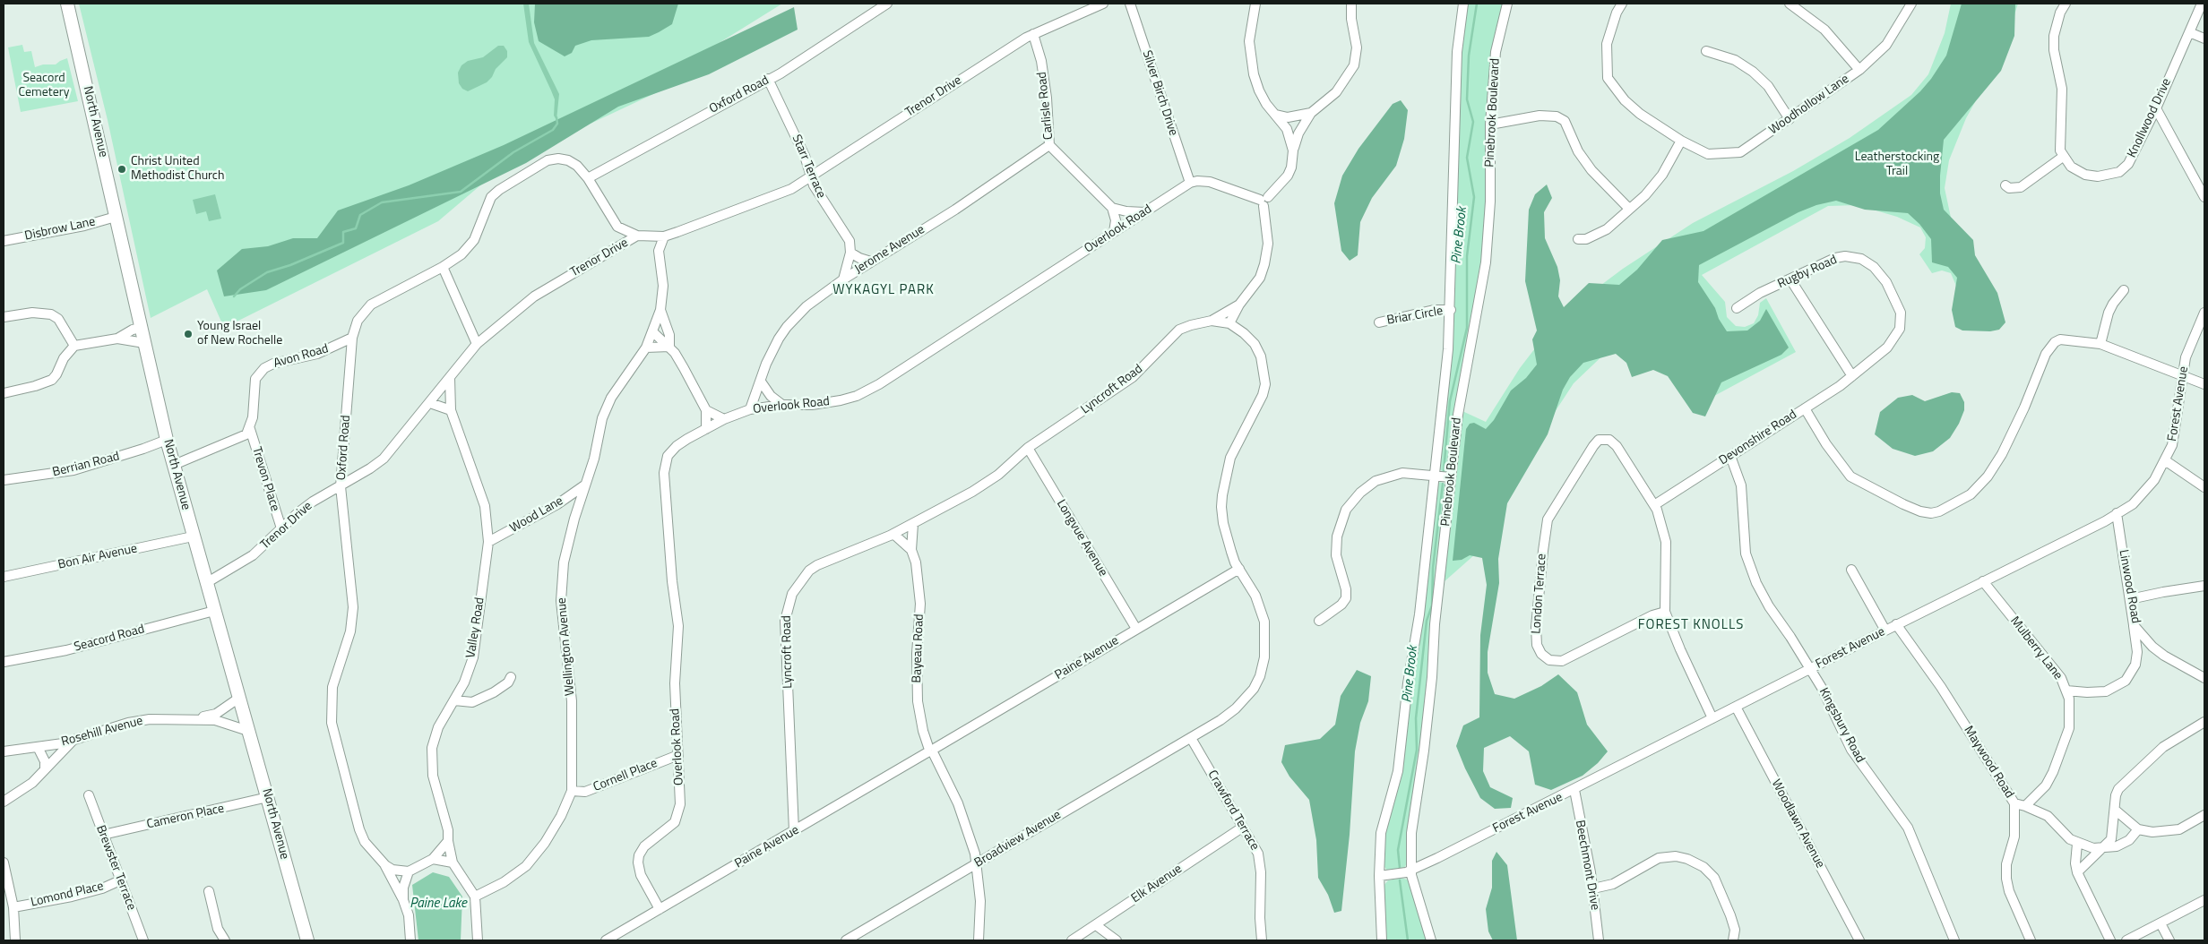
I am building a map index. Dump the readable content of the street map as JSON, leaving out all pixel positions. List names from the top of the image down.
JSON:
{
  "streets": {
    "main road": ["North Avenue"],
    "street": [
      "Silver Birch Drive",
      "Oxford Road",
      "Trenor Drive",
      "Woodhollow Lane",
      "Carlisle Road",
      "Pinebrook Boulevard",
      "Knollwood Drive",
      "Starr Terrace",
      "Disbrow Lane",
      "Overlook Road",
      "Jerome Avenue",
      "Rugby Road",
      "Briar Circle",
      "Avon Road",
      "Lyncroft Road",
      "Forest Avenue",
      "Devonshire Road",
      "Berrian Road",
      "Trevon Place",
      "Wood Lane",
      "Longvue Avenue",
      "Bon Air Avenue",
      "Linwood Road",
      "London Terrace",
      "Valley Road",
      "Seacord Road",
      "Wellington Avenue",
      "Bayeau Road",
      "Mulberry Lane",
      "Paine Avenue",
      "Kingsbury Road",
      "Rosehill Avenue",
      "Maywood Road",
      "Cornell Place",
      "Crawford Terrace",
      "Cameron Place",
      "Woodlawn Avenue",
      "Broadview Avenue",
      "Beechmont Drive",
      "Brewster Terrace",
      "Elk Avenue",
      "Lomond Place"
    ]
  },
  "crossings": [
    ["Silver Birch Drive", "Overlook Road"],
    ["Oxford Road", "Trenor Drive"],
    ["Oxford Road", "Starr Terrace"],
    ["Oxford Road", "Avon Road"],
    ["Trenor Drive", "Carlisle Road"],
    ["Trenor Drive", "North Avenue"],
    ["Trenor Drive", "Starr Terrace"],
    ["Trenor Drive", "Trevon Place"],
    ["Trenor Drive", "Valley Road"],
    ["Trenor Drive", "Wellington Avenue"],
    ["Carlisle Road", "Jerome Avenue"],
    ["Pinebrook Boulevard", "Briar Circle"],
    ["Pinebrook Boulevard", "Forest Avenue"],
    ["North Avenue", "Disbrow Lane"],
    ["North Avenue", "Berrian Road"],
    ["North Avenue", "Bon Air Avenue"],
    ["North Avenue", "Seacord Road"],
    ["North Avenue", "Rosehill Avenue"],
    ["North Avenue", "Cameron Place"],
    ["Overlook Road", "Jerome Avenue"],
    ["Overlook Road", "Paine Avenue"],
    ["Overlook Road", "Cornell Place"],
    ["Rugby Road", "Devonshire Road"],
    ["Avon Road", "Trevon Place"],
    ["Lyncroft Road", "Longvue Avenue"],
    ["Lyncroft Road", "Bayeau Road"],
    ["Lyncroft Road", "Paine Avenue"],
    ["Forest Avenue", "Linwood Road"],
    ["Forest Avenue", "Mulberry Lane"],
    ["Forest Avenue", "Kingsbury Road"],
    ["Forest Avenue", "Maywood Road"],
    ["Forest Avenue", "Woodlawn Avenue"],
    ["Forest Avenue", "Beechmont Drive"],
    ["Devonshire Road", "London Terrace"],
    ["Devonshire Road", "Kingsbury Road"],
    ["Wood Lane", "Valley Road"],
    ["Wood Lane", "Wellington Avenue"],
    ["Longvue Avenue", "Paine Avenue"],
    ["Valley Road", "Wellington Avenue"],
    ["Wellington Avenue", "Cornell Place"],
    ["Bayeau Road", "Paine Avenue"],
    ["Bayeau Road", "Broadview Avenue"],
    ["Crawford Terrace", "Broadview Avenue"],
    ["Crawford Terrace", "Elk Avenue"],
    ["Cameron Place", "Brewster Terrace"],
    ["Brewster Terrace", "Lomond Place"]
  ],
  "districts": ["WYKAGYL PARK", "FOREST KNOLLS"],
  "water": ["Pine Brook", "Paine Lake"],
  "parks": ["Seacord Cemetery", "Leatherstocking Trail"],
  "places": ["Christ United Methodist Church", "Young Israel of New Rochelle"]
}
